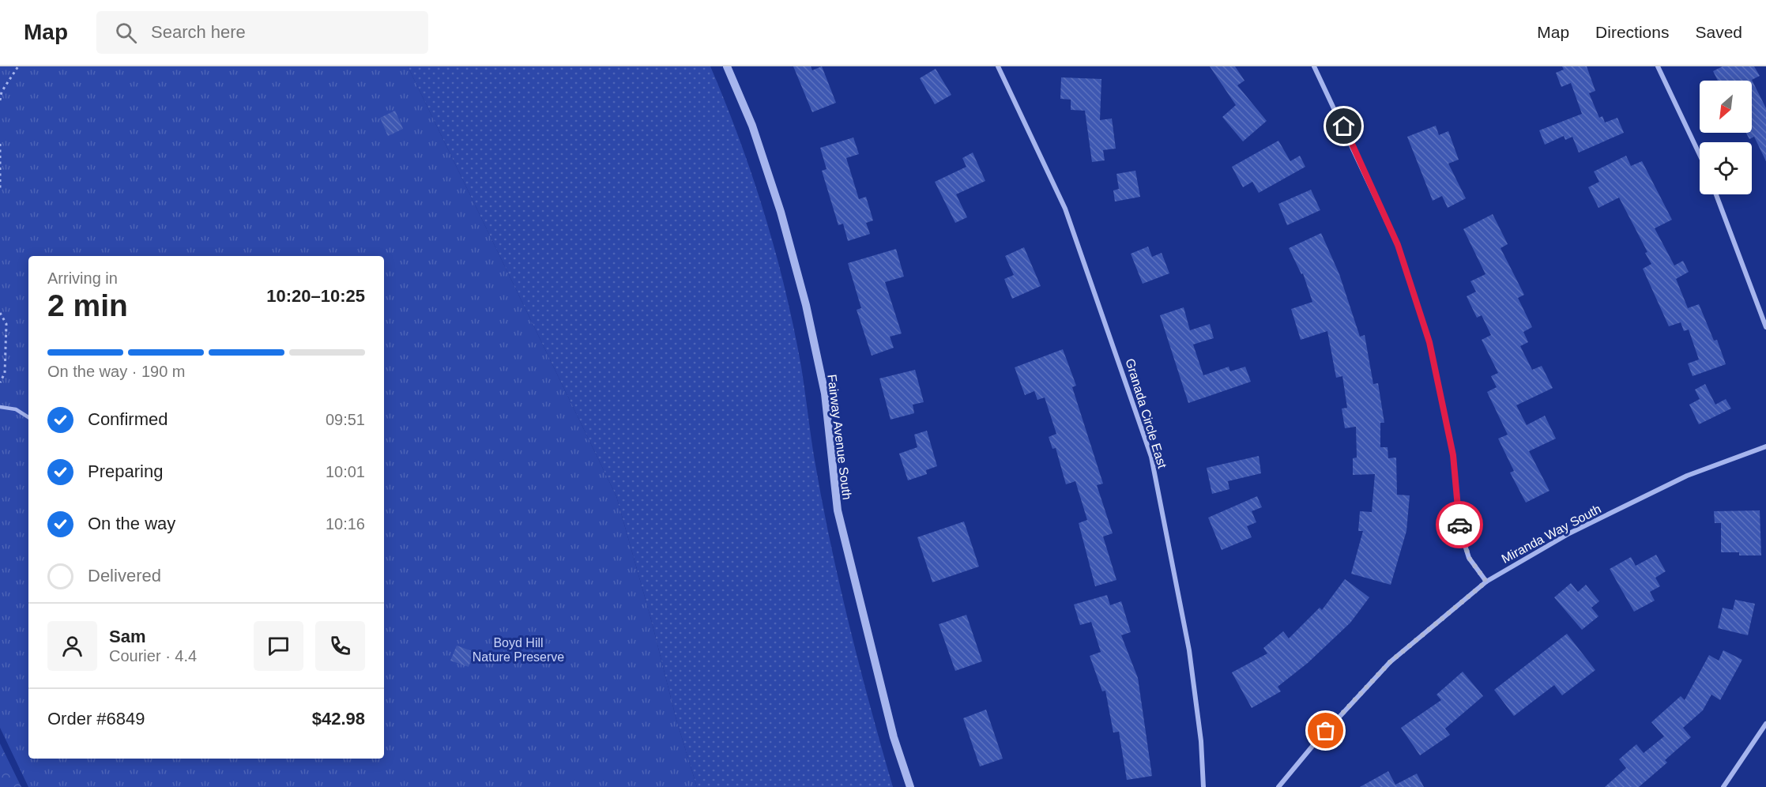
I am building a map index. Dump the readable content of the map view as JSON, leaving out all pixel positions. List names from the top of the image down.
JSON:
{
  "streets": {
    "street": ["Granada Circle East", "Fairway Avenue South", "Miranda Way South"]
  },
  "parks": ["Boyd Hill Nature Preserve"],
  "north": "bottom left",
  "page": {
    "header": "Map",
    "search": "Search here",
    "nav": ["Map", "Directions", "Saved"],
    "heading": ["2 min", "Arriving in", "10:20–10:25"],
    "panel": [
      "Sam",
      "Courier · 4.4",
      "Order #6849",
      "$42.98"
    ],
    "bar": "On the way · 190 m",
    "list": [
      ["Confirmed", "09:51"],
      ["Preparing", "10:01"],
      ["On the way", "10:16"],
      "Delivered"
    ]
  }
}
